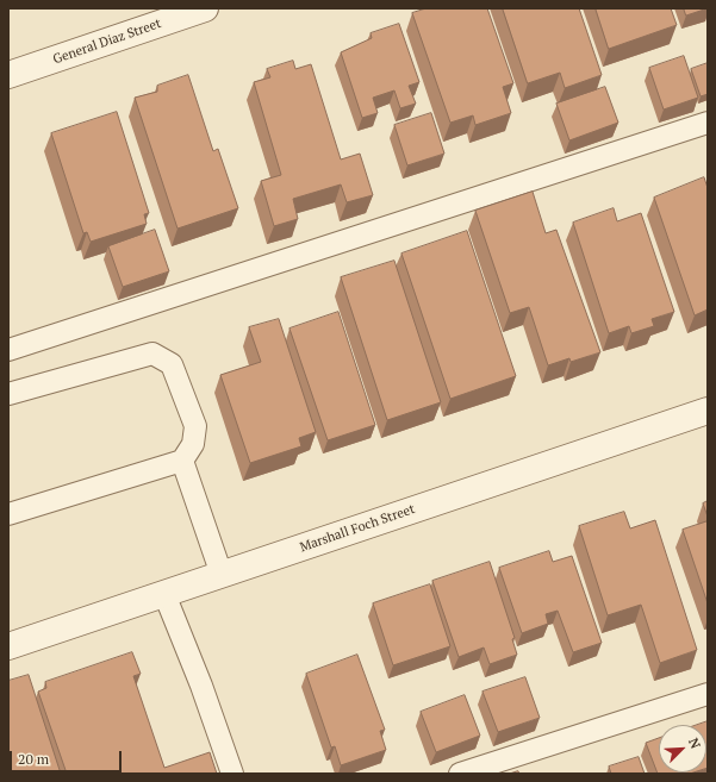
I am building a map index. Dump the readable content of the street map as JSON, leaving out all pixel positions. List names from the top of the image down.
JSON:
{
  "streets": {
    "street": ["General Diaz Street", "Marshall Foch Street"]
  },
  "scale_bar": "20 m",
  "north": "top right"
}
